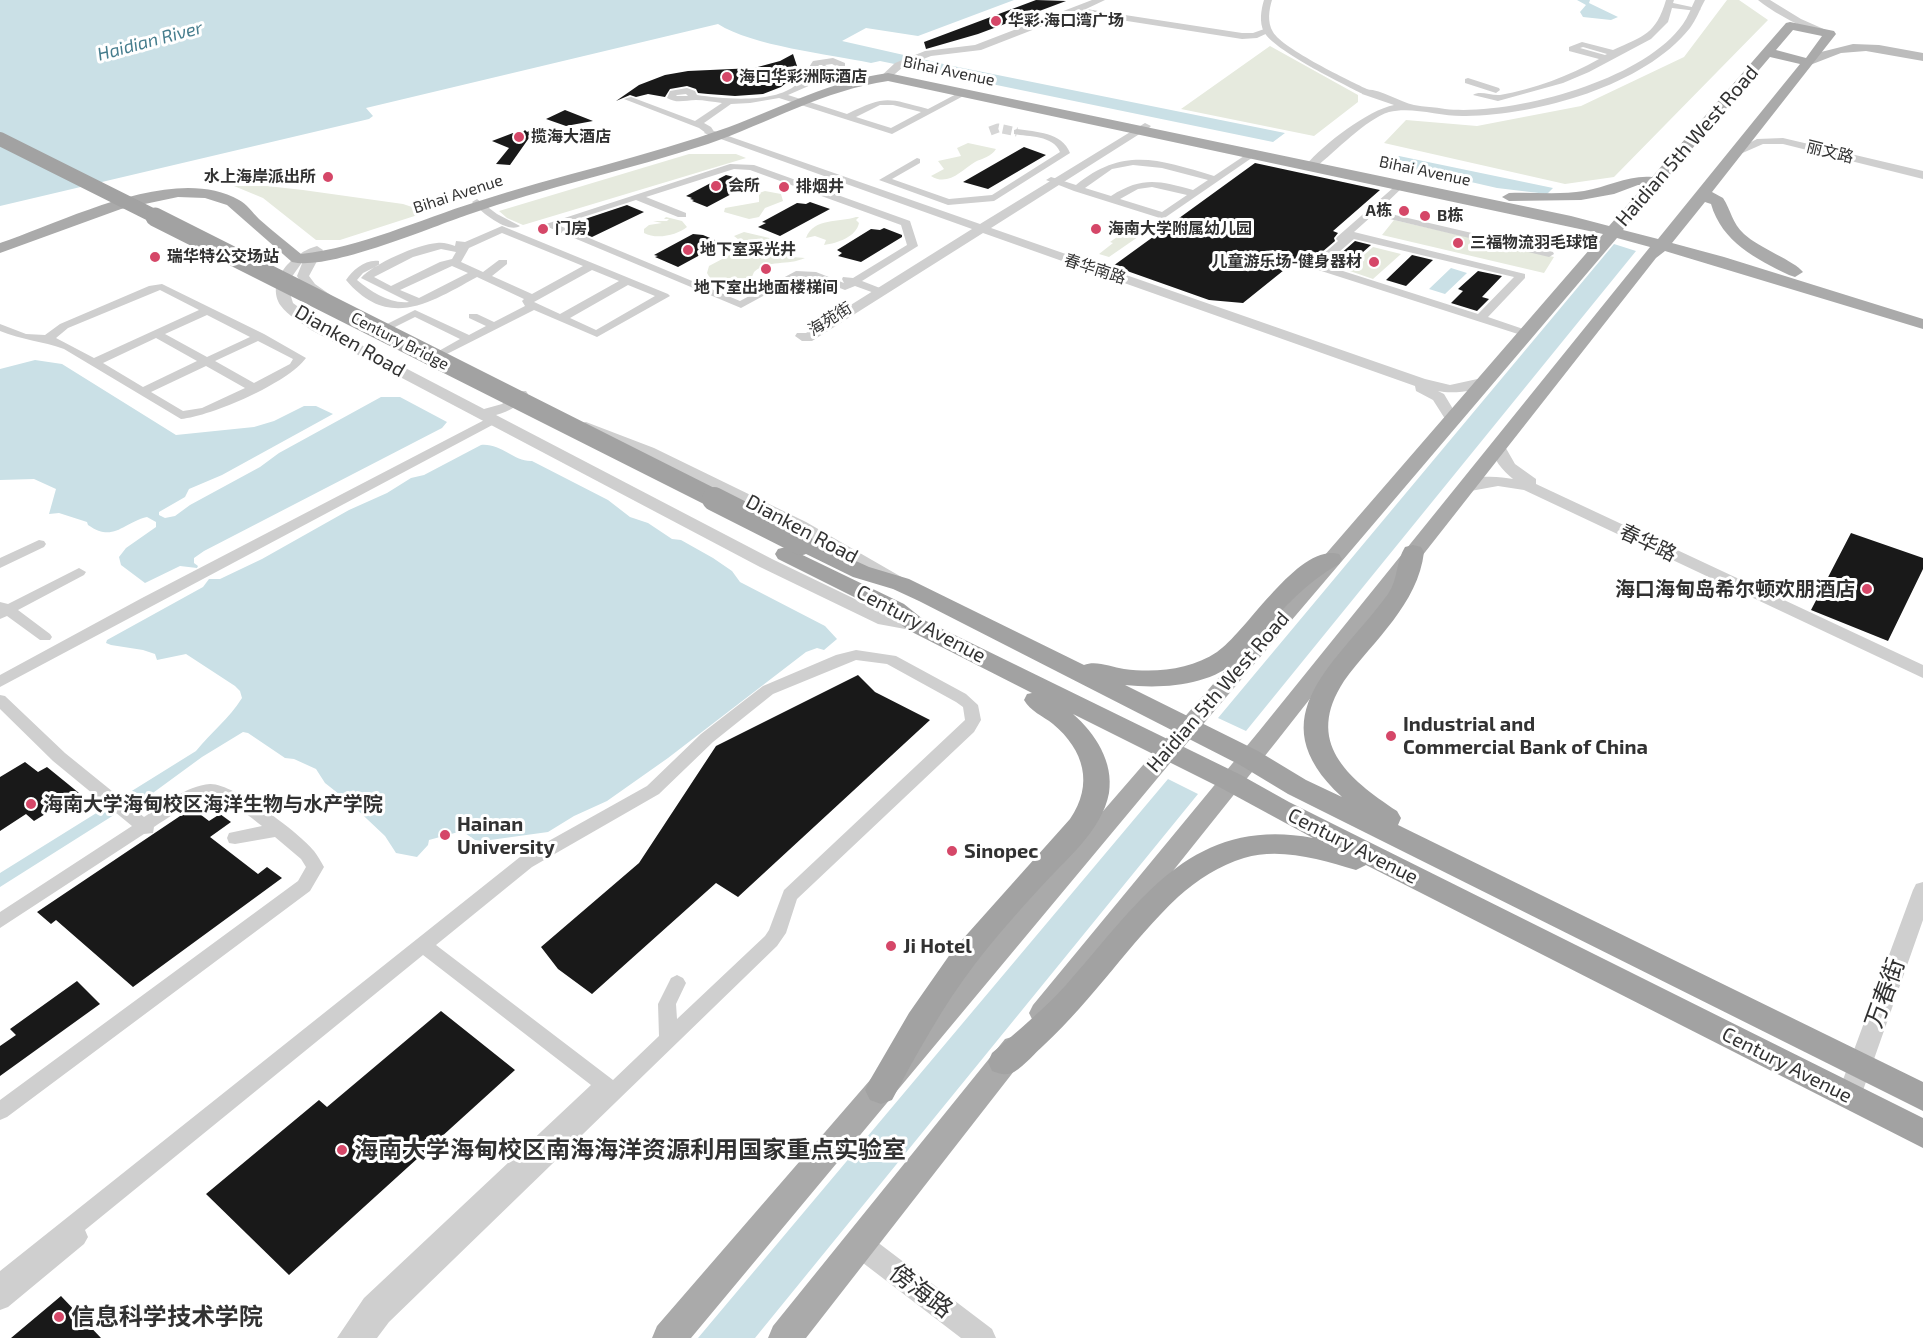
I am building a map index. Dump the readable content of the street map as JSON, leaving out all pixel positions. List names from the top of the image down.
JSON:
{
  "streets": {
    "highway": ["Century Bridge", "Century Avenue"],
    "main road": ["Bihai Avenue", "Haidian 5th West Road"],
    "street": [
      "丽文路",
      "春华南路",
      "海苑街",
      "Dianken Road",
      "春华路",
      "万春街",
      "傍海路"
    ]
  },
  "crossings": [
    ["Bihai Avenue", "Haidian 5th West Road"],
    ["Bihai Avenue", "春华南路"],
    ["Bihai Avenue", "海苑街"],
    ["Bihai Avenue", "Dianken Road"],
    ["Haidian 5th West Road", "丽文路"],
    ["Haidian 5th West Road", "春华南路"],
    ["Haidian 5th West Road", "春华路"],
    ["Haidian 5th West Road", "Century Avenue"],
    ["Haidian 5th West Road", "傍海路"],
    ["春华南路", "海苑街"],
    ["Dianken Road", "Century Avenue"],
    ["Century Bridge", "Century Avenue"],
    ["Century Avenue", "万春街"]
  ],
  "water": ["Haidian River"],
  "places": [
    "华彩·海口湾广场",
    "海口华彩洲际酒店",
    "揽海大酒店",
    "水上海岸派出所",
    "会所",
    "排烟井",
    "A栋",
    "B栋",
    "门房",
    "海南大学附属幼儿园",
    "三福物流羽毛球馆",
    "地下室采光井",
    "瑞华特公交场站",
    "儿童游乐场-健身器材",
    "地下室出地面楼梯间",
    "海口海甸岛希尔顿欢朋酒店",
    "Industrial and Commercial Bank of China",
    "海南大学海甸校区海洋生物与水产学院",
    "Hainan University",
    "Sinopec",
    "Ji Hotel",
    "海南大学海甸校区南海海洋资源利用国家重点实验室",
    "信息科学技术学院"
  ]
}
